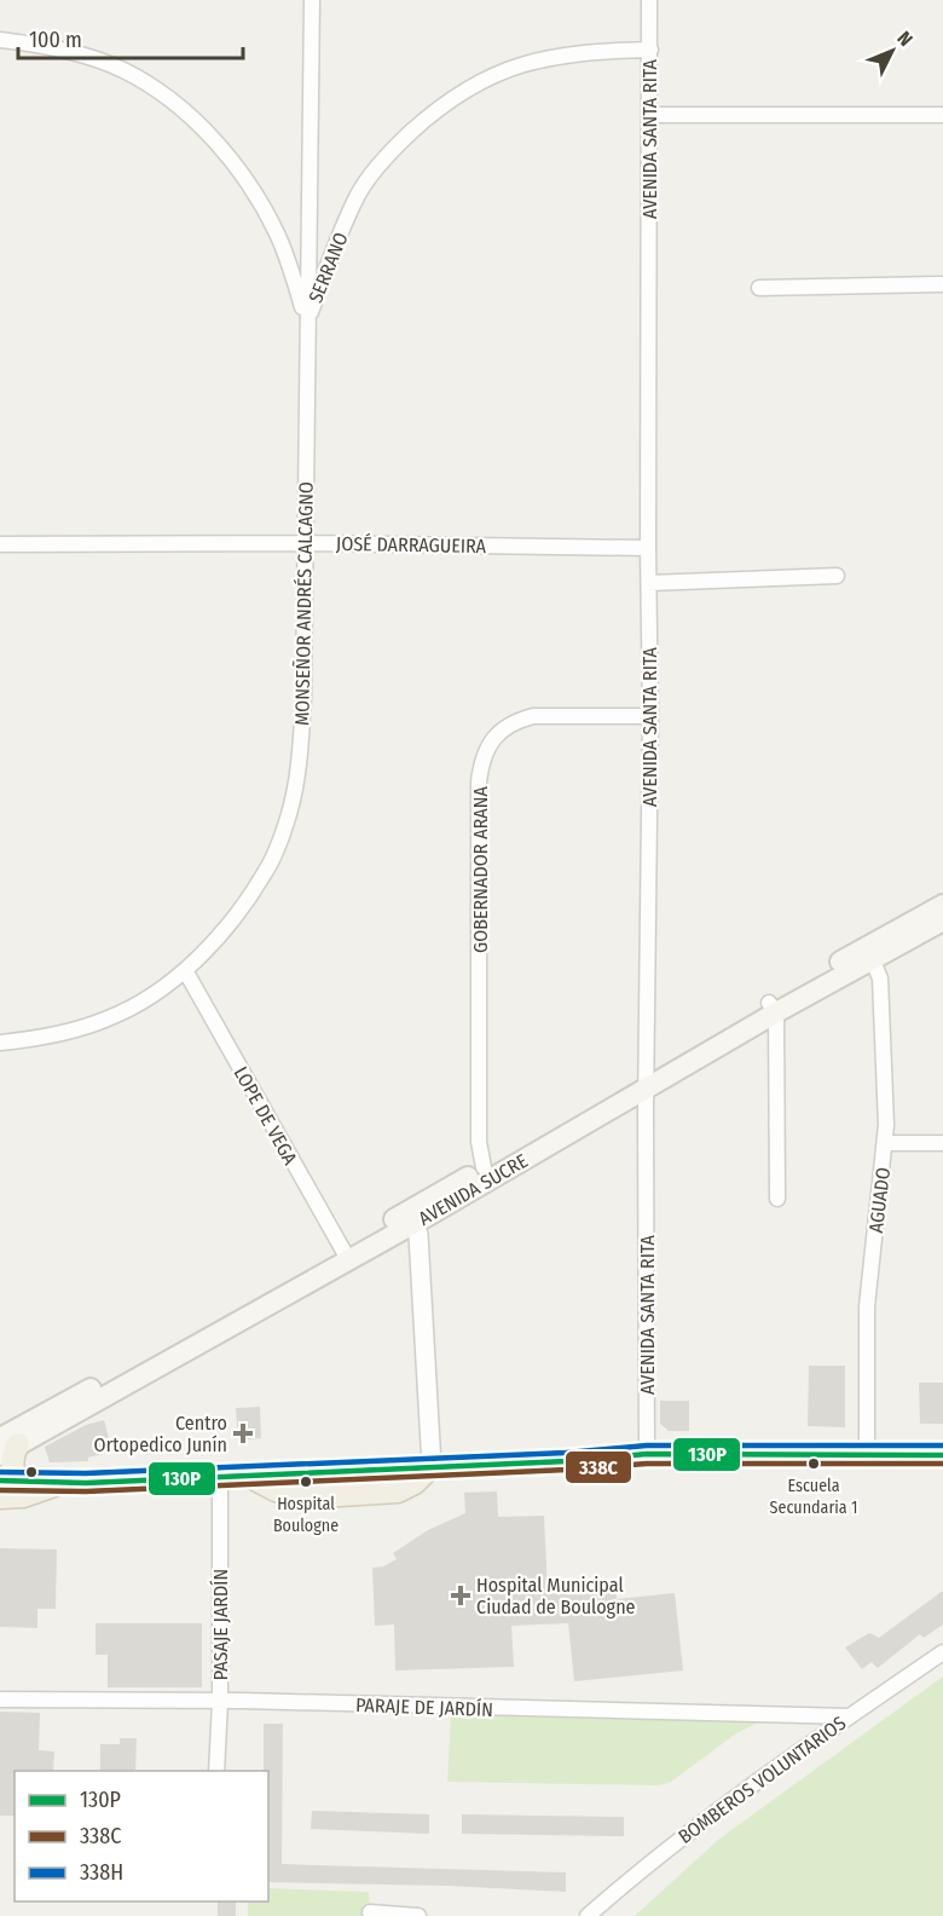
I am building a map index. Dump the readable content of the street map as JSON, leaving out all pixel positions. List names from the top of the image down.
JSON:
{
  "streets": {
    "main road": ["AVENIDA SUCRE"],
    "street": [
      "AVENIDA SANTA RITA",
      "SERRANO",
      "JOSÉ DARRAGUEIRA",
      "MONSEÑOR ANDRÉS CALCAGNO",
      "GOBERNADOR ARANA",
      "LOPE DE VEGA",
      "AGUADO",
      "PASAJE JARDÍN",
      "PARAJE DE JARDÍN",
      "BOMBEROS VOLUNTARIOS"
    ]
  },
  "crossings": [
    ["AVENIDA SANTA RITA", "SERRANO"],
    ["AVENIDA SANTA RITA", "JOSÉ DARRAGUEIRA"],
    ["AVENIDA SANTA RITA", "GOBERNADOR ARANA"],
    ["AVENIDA SANTA RITA", "AVENIDA SUCRE"],
    ["SERRANO", "MONSEÑOR ANDRÉS CALCAGNO"],
    ["JOSÉ DARRAGUEIRA", "MONSEÑOR ANDRÉS CALCAGNO"],
    ["MONSEÑOR ANDRÉS CALCAGNO", "LOPE DE VEGA"],
    ["GOBERNADOR ARANA", "AVENIDA SUCRE"],
    ["LOPE DE VEGA", "AVENIDA SUCRE"],
    ["AVENIDA SUCRE", "AGUADO"],
    ["PASAJE JARDÍN", "PARAJE DE JARDÍN"],
    ["PARAJE DE JARDÍN", "BOMBEROS VOLUNTARIOS"]
  ],
  "places": {
    "health": ["Centro Ortopedico Junín", "Hospital Municipal Ciudad de Boulogne"],
    "other": ["Escuela Secundaria 1", "Hospital Boulogne"]
  },
  "lines": ["transit line 338H", "transit line 130P", "transit line 338C"],
  "legend": ["130P", "338C", "338H"],
  "scale_bar": "100 m",
  "north": "top right"
}
